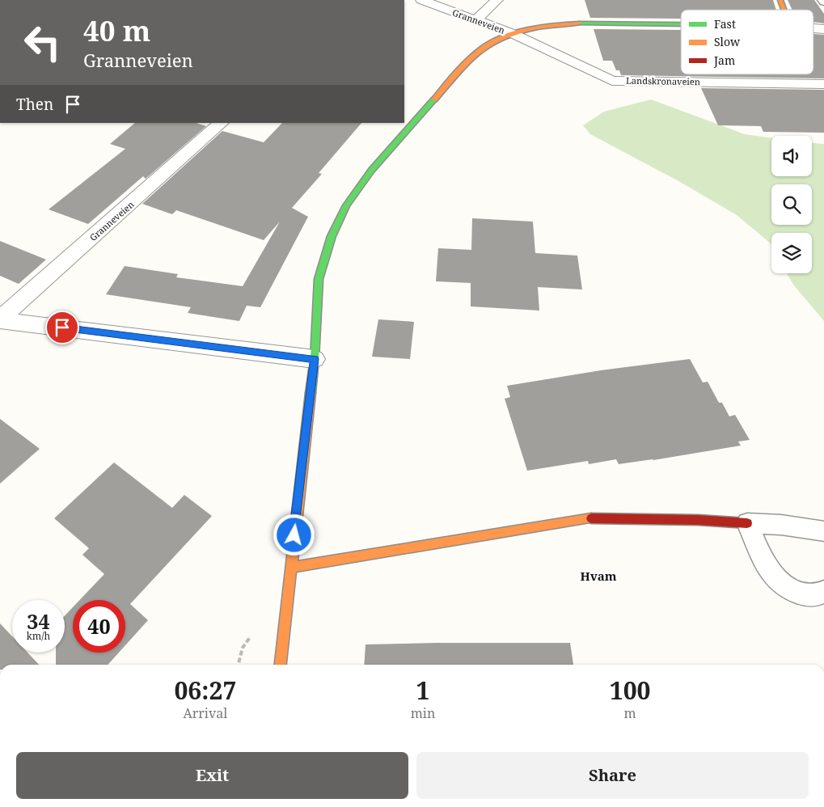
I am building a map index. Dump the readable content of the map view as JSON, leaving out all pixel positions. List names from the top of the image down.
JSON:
{
  "streets": {
    "street": ["Granneveien", "Landskronaveien"]
  },
  "crossings": [
    ["Granneveien", "Landskronaveien"]
  ],
  "districts": ["Hvam"],
  "legend": ["Fast", "Slow", "Jam"],
  "page": {
    "turn": ["40 m", "Granneveien"],
    "then": "Then",
    "speed": "34 km/h",
    "limit": "40",
    "eta": [
      "06:27",
      "Arrival",
      "1",
      "min",
      "100",
      "m"
    ],
    "buttons": ["Exit", "Share"]
  }
}
